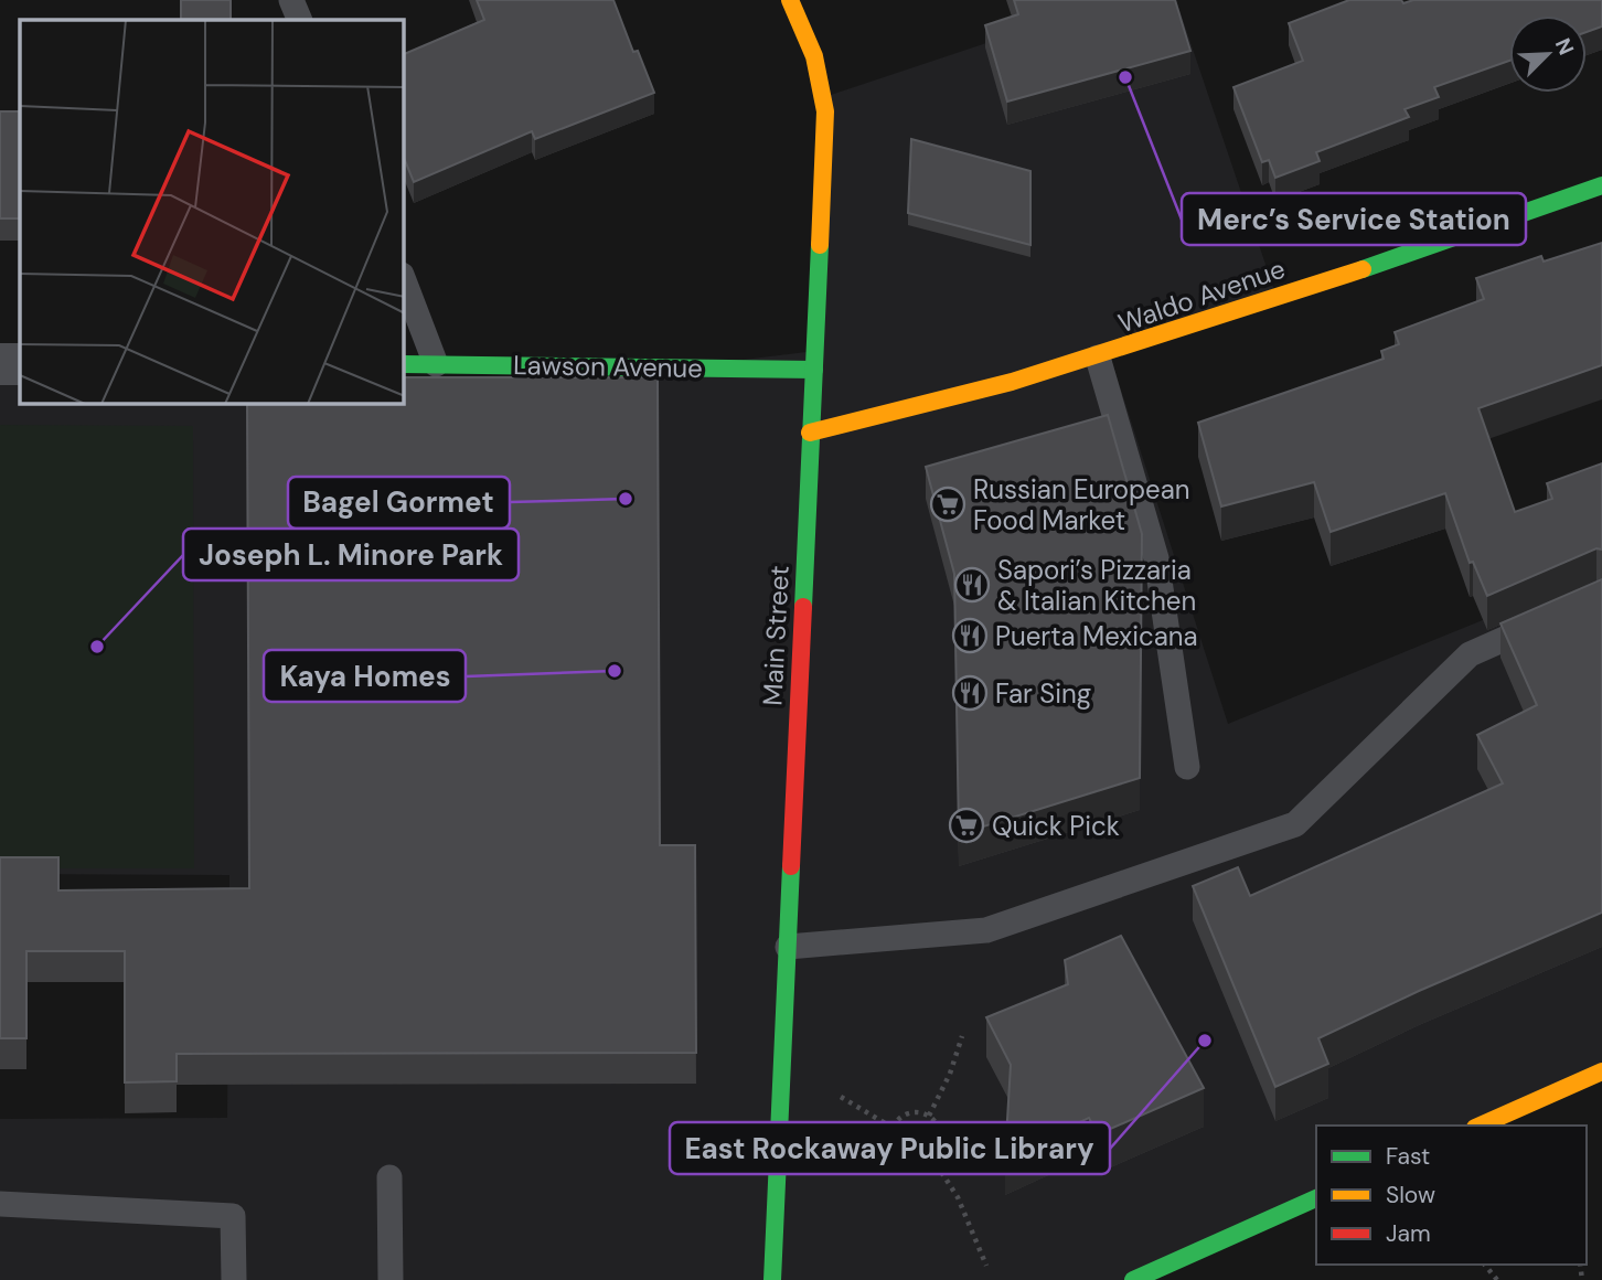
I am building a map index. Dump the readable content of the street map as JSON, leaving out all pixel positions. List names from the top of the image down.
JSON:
{
  "streets": {
    "main road": ["Waldo Avenue", "Lawson Avenue", "Main Street"]
  },
  "crossings": [
    ["Waldo Avenue", "Main Street"],
    ["Lawson Avenue", "Main Street"]
  ],
  "places": {
    "other": [
      "Merc’s Service Station",
      "Bagel Gormet",
      "Joseph L. Minore Park",
      "Kaya Homes",
      "East Rockaway Public Library"
    ],
    "supermarket": ["Russian European Food Market", "Quick Pick"],
    "restaurant": ["Sapori’s Pizzaria & Italian Kitchen", "Puerta Mexicana", "Far Sing"]
  },
  "legend": ["Fast", "Slow", "Jam"],
  "north": "top right"
}
